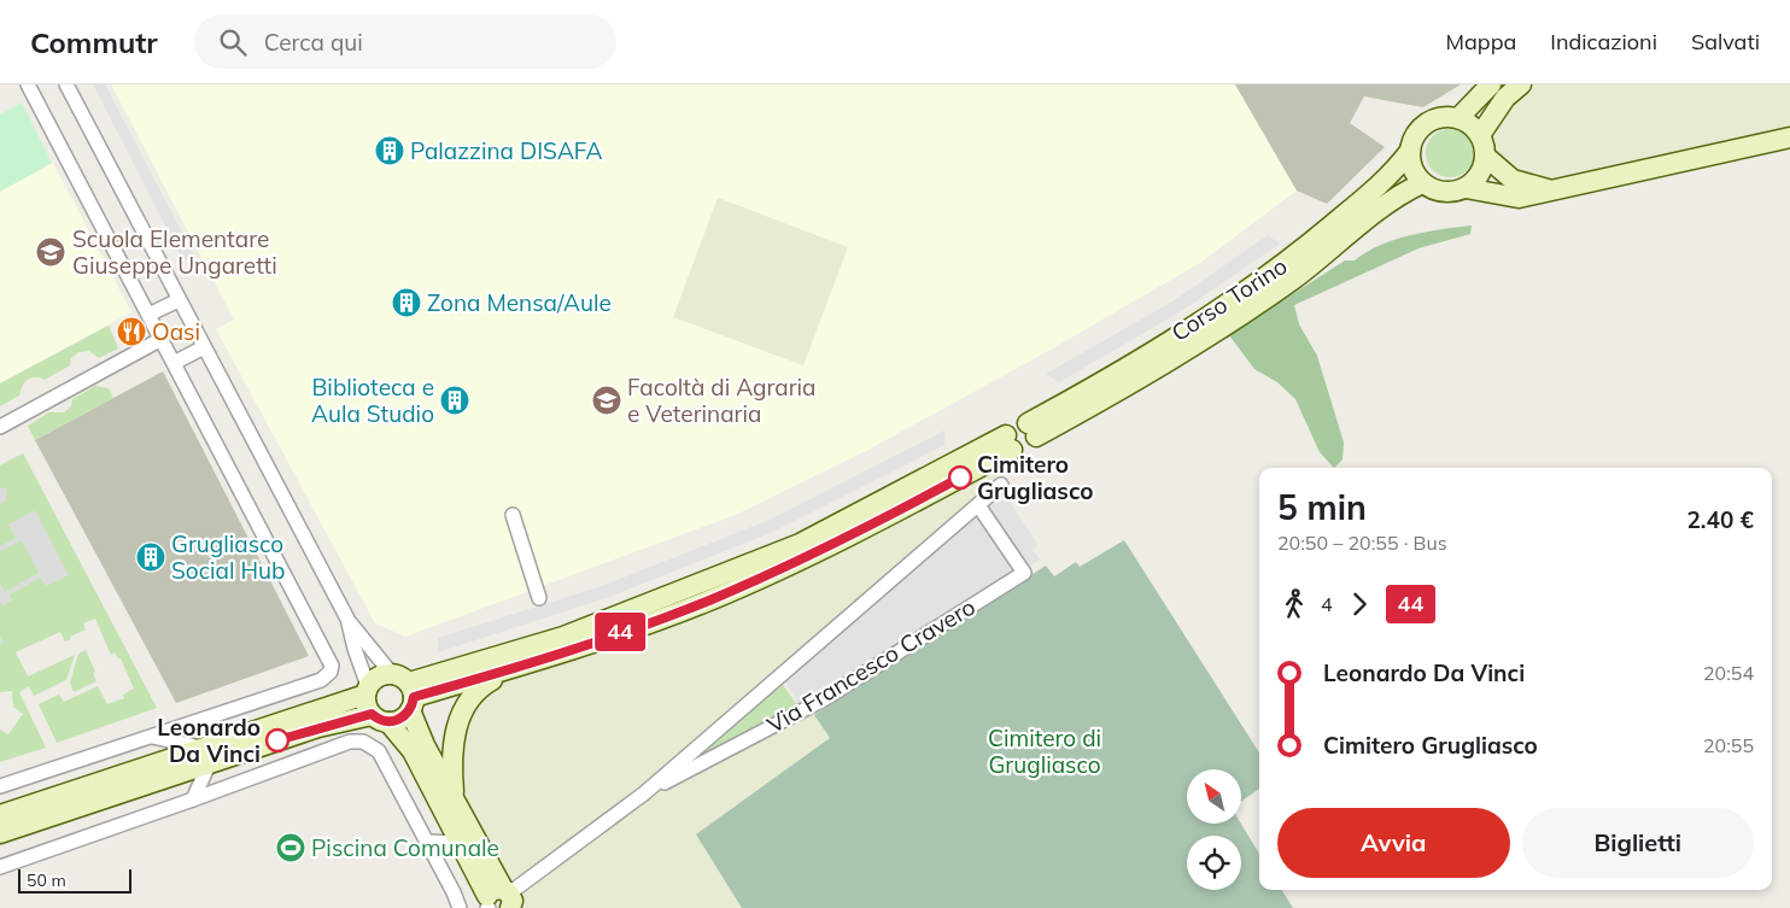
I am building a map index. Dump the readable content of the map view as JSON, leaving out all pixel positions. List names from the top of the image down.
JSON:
{
  "streets": {
    "street": ["Corso Torino", "Via Francesco Cravero"]
  },
  "parks": ["Cimitero di Grugliasco"],
  "places": {
    "building": [
      "Palazzina DISAFA",
      "Zona Mensa/Aule",
      "Biblioteca e Aula Studio",
      "Grugliasco Social Hub"
    ],
    "school or university": ["Scuola Elementare Giuseppe Ungaretti", "Facoltà di Agraria e Veterinaria"],
    "restaurant": ["Oasi"],
    "other": ["Cimitero Grugliasco", "Leonardo Da Vinci"],
    "sports": ["Piscina Comunale"]
  },
  "lines": ["bus line 44"],
  "scale_bar": "50 m",
  "north": "top left",
  "page": {
    "header": "Commutr",
    "search": "Cerca qui",
    "nav": ["Mappa", "Indicazioni", "Salvati"],
    "on_map": "44",
    "heading": ["5 min", "20:50 – 20:55 · Bus", "2.40 €"],
    "legs": ["4", "44"],
    "list": [
      {
        "name": "Leonardo Da Vinci",
        "value": "20:54"
      },
      {
        "name": "Cimitero Grugliasco",
        "value": "20:55"
      }
    ],
    "buttons": ["Avvia", "Biglietti"],
    "scale": "50 m"
  }
}
